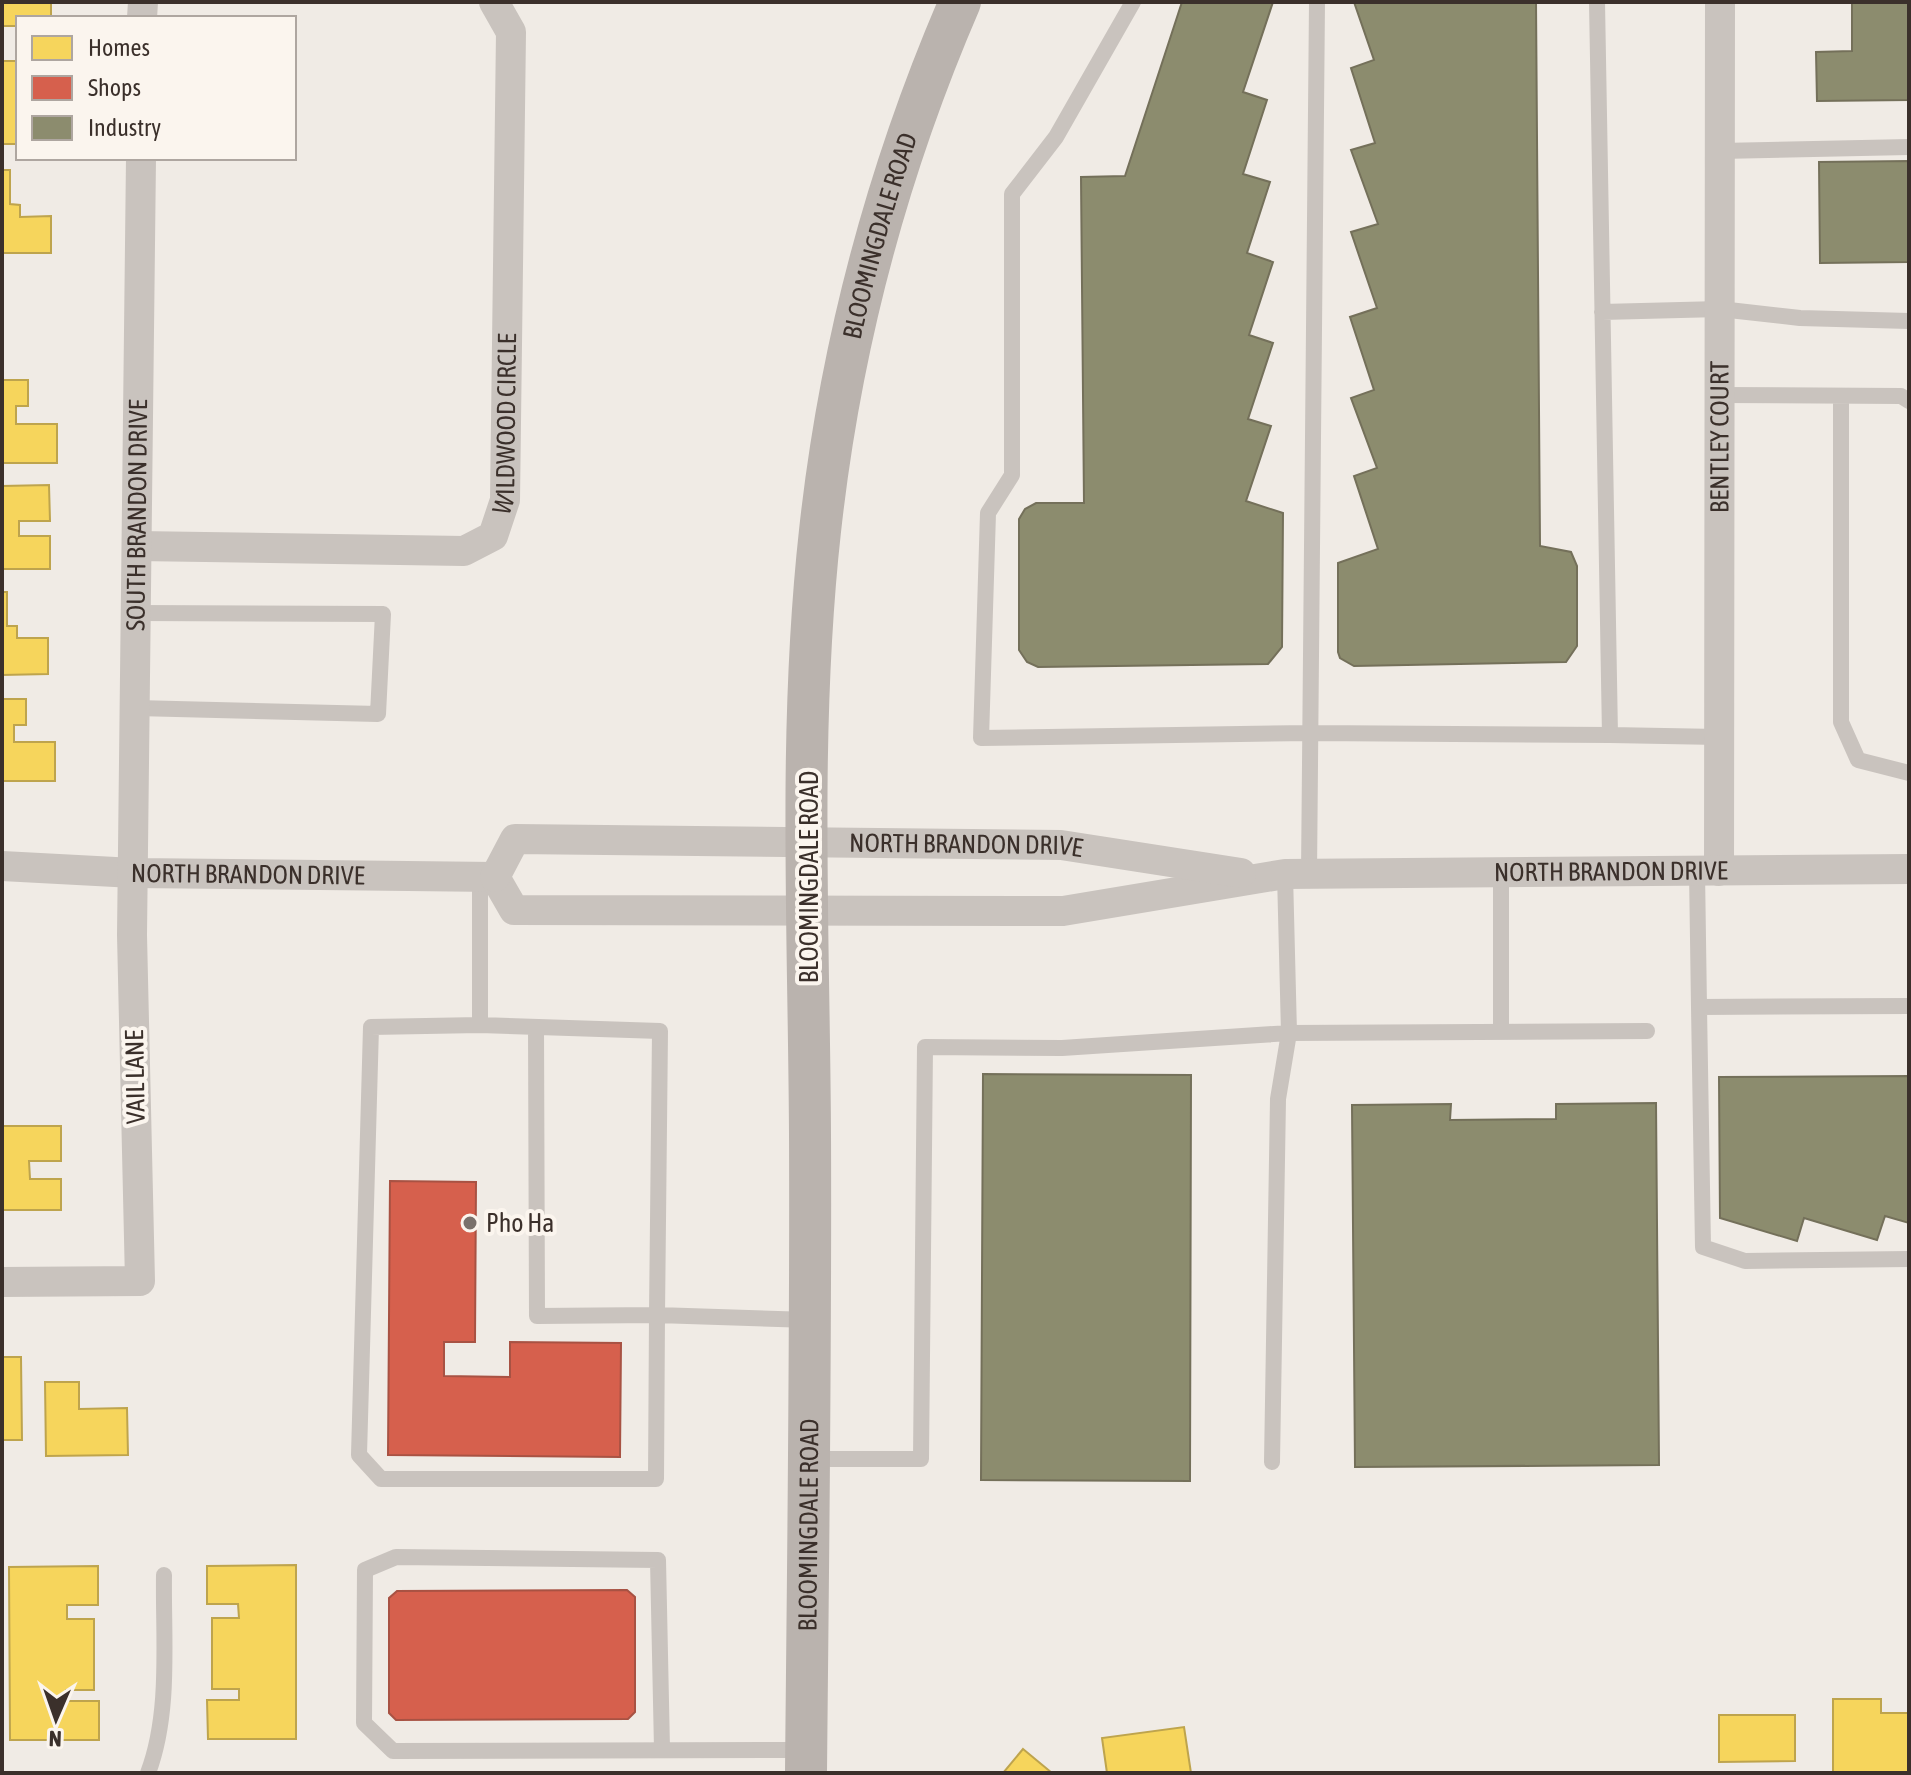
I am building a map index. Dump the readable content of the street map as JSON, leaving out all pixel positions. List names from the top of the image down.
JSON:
{
  "streets": {
    "main road": ["BLOOMINGDALE ROAD"],
    "street": [
      "WILDWOOD CIRCLE",
      "BENTLEY COURT",
      "SOUTH BRANDON DRIVE",
      "NORTH BRANDON DRIVE",
      "VAIL LANE"
    ]
  },
  "crossings": [
    ["BLOOMINGDALE ROAD", "NORTH BRANDON DRIVE"],
    ["WILDWOOD CIRCLE", "SOUTH BRANDON DRIVE"],
    ["BENTLEY COURT", "NORTH BRANDON DRIVE"],
    ["SOUTH BRANDON DRIVE", "NORTH BRANDON DRIVE"],
    ["SOUTH BRANDON DRIVE", "VAIL LANE"],
    ["NORTH BRANDON DRIVE", "VAIL LANE"]
  ],
  "places": ["Pho Ha"],
  "legend": ["Homes", "Shops", "Industry"],
  "north": "bottom"
}
